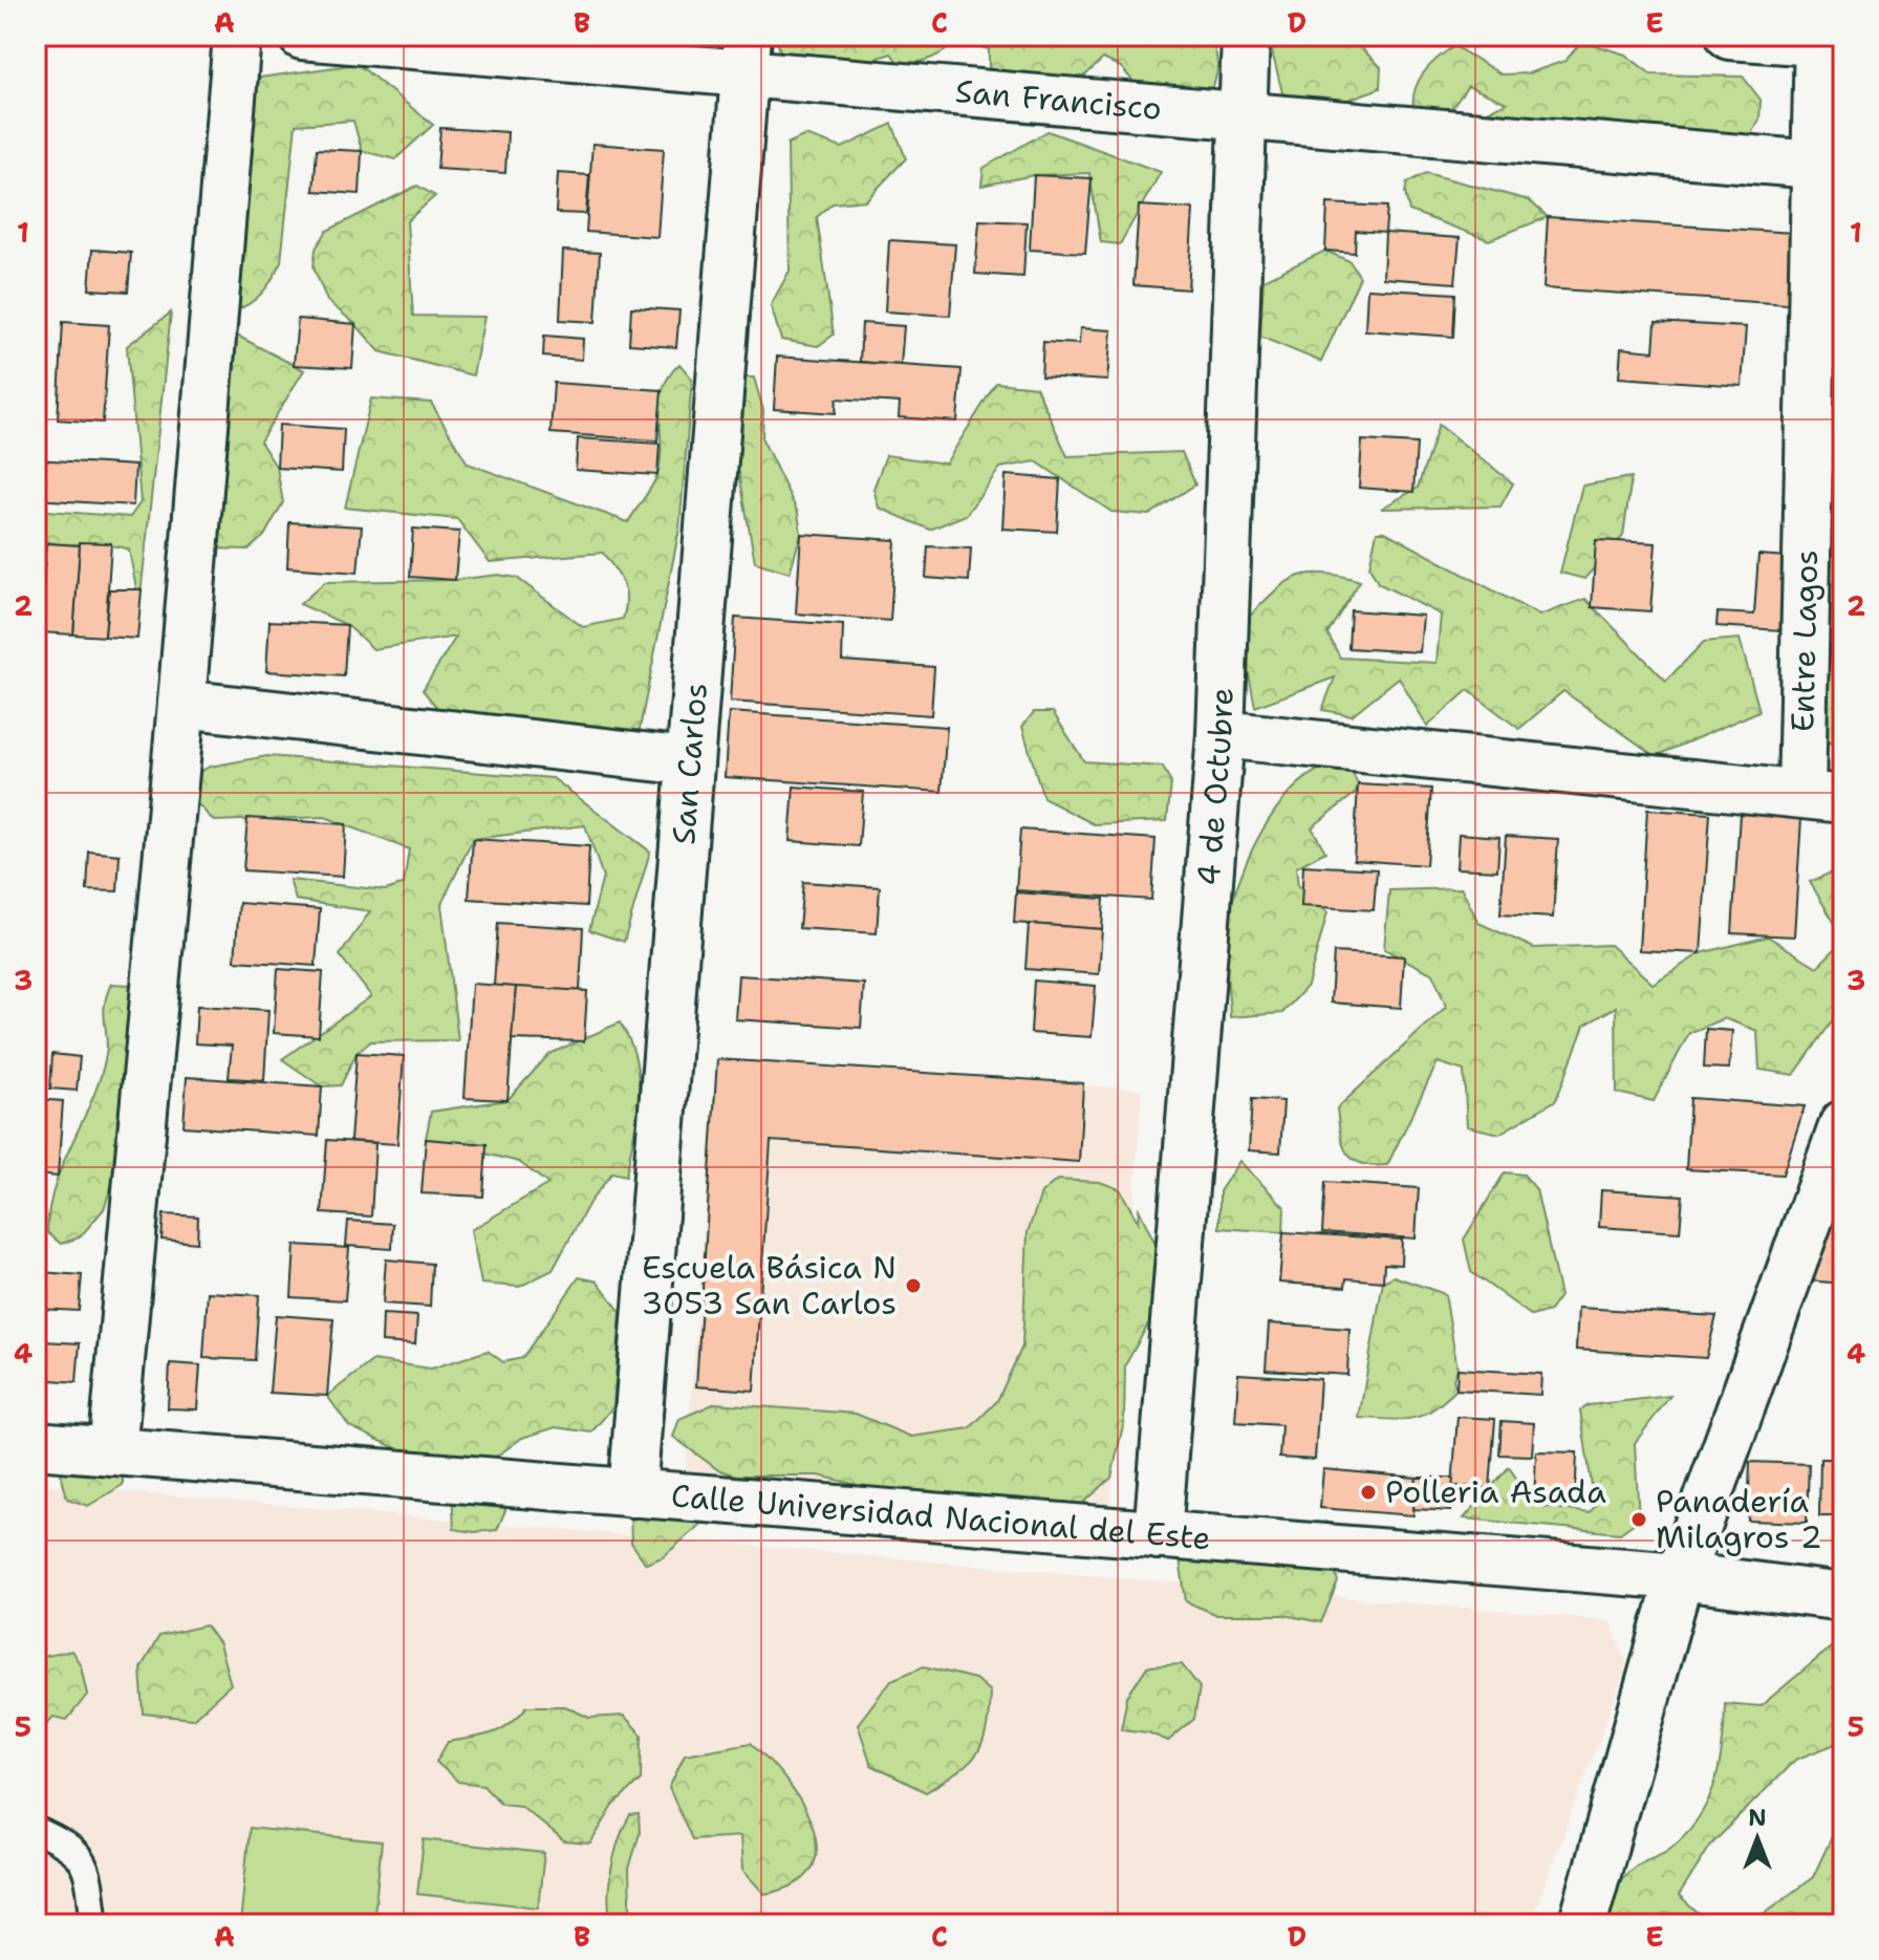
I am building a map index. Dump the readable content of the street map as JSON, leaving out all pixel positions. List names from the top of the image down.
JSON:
{
  "streets": {
    "street": [
      "San Francisco",
      "Entre Lagos",
      "San Carlos",
      "4 de Octubre",
      "Calle Universidad Nacional del Este"
    ]
  },
  "crossings": [
    ["San Francisco", "Entre Lagos"],
    ["San Francisco", "San Carlos"],
    ["San Francisco", "4 de Octubre"],
    ["San Carlos", "Calle Universidad Nacional del Este"],
    ["4 de Octubre", "Calle Universidad Nacional del Este"]
  ],
  "places": ["Escuela Básica N 3053 San Carlos", "Polleria Asada", "Panadería Milagros 2"],
  "north": "top",
  "grid": {
    "columns": [
      "A",
      "B",
      "C",
      "D",
      "E"
    ],
    "rows": [
      "1",
      "2",
      "3",
      "4",
      "5"
    ]
  }
}
